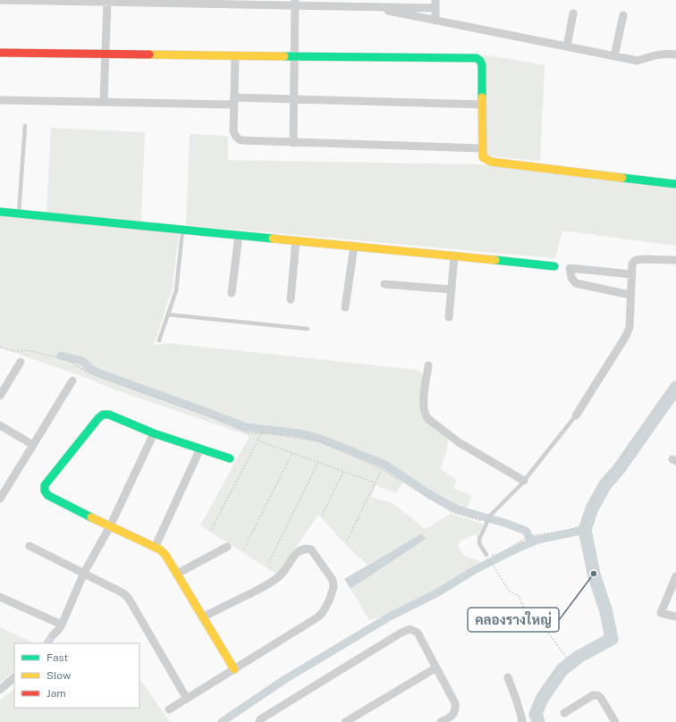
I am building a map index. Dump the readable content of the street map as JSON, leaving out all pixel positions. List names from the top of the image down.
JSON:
{
  "places": ["คลองรางใหญ่"],
  "legend": ["Fast", "Slow", "Jam"]
}
